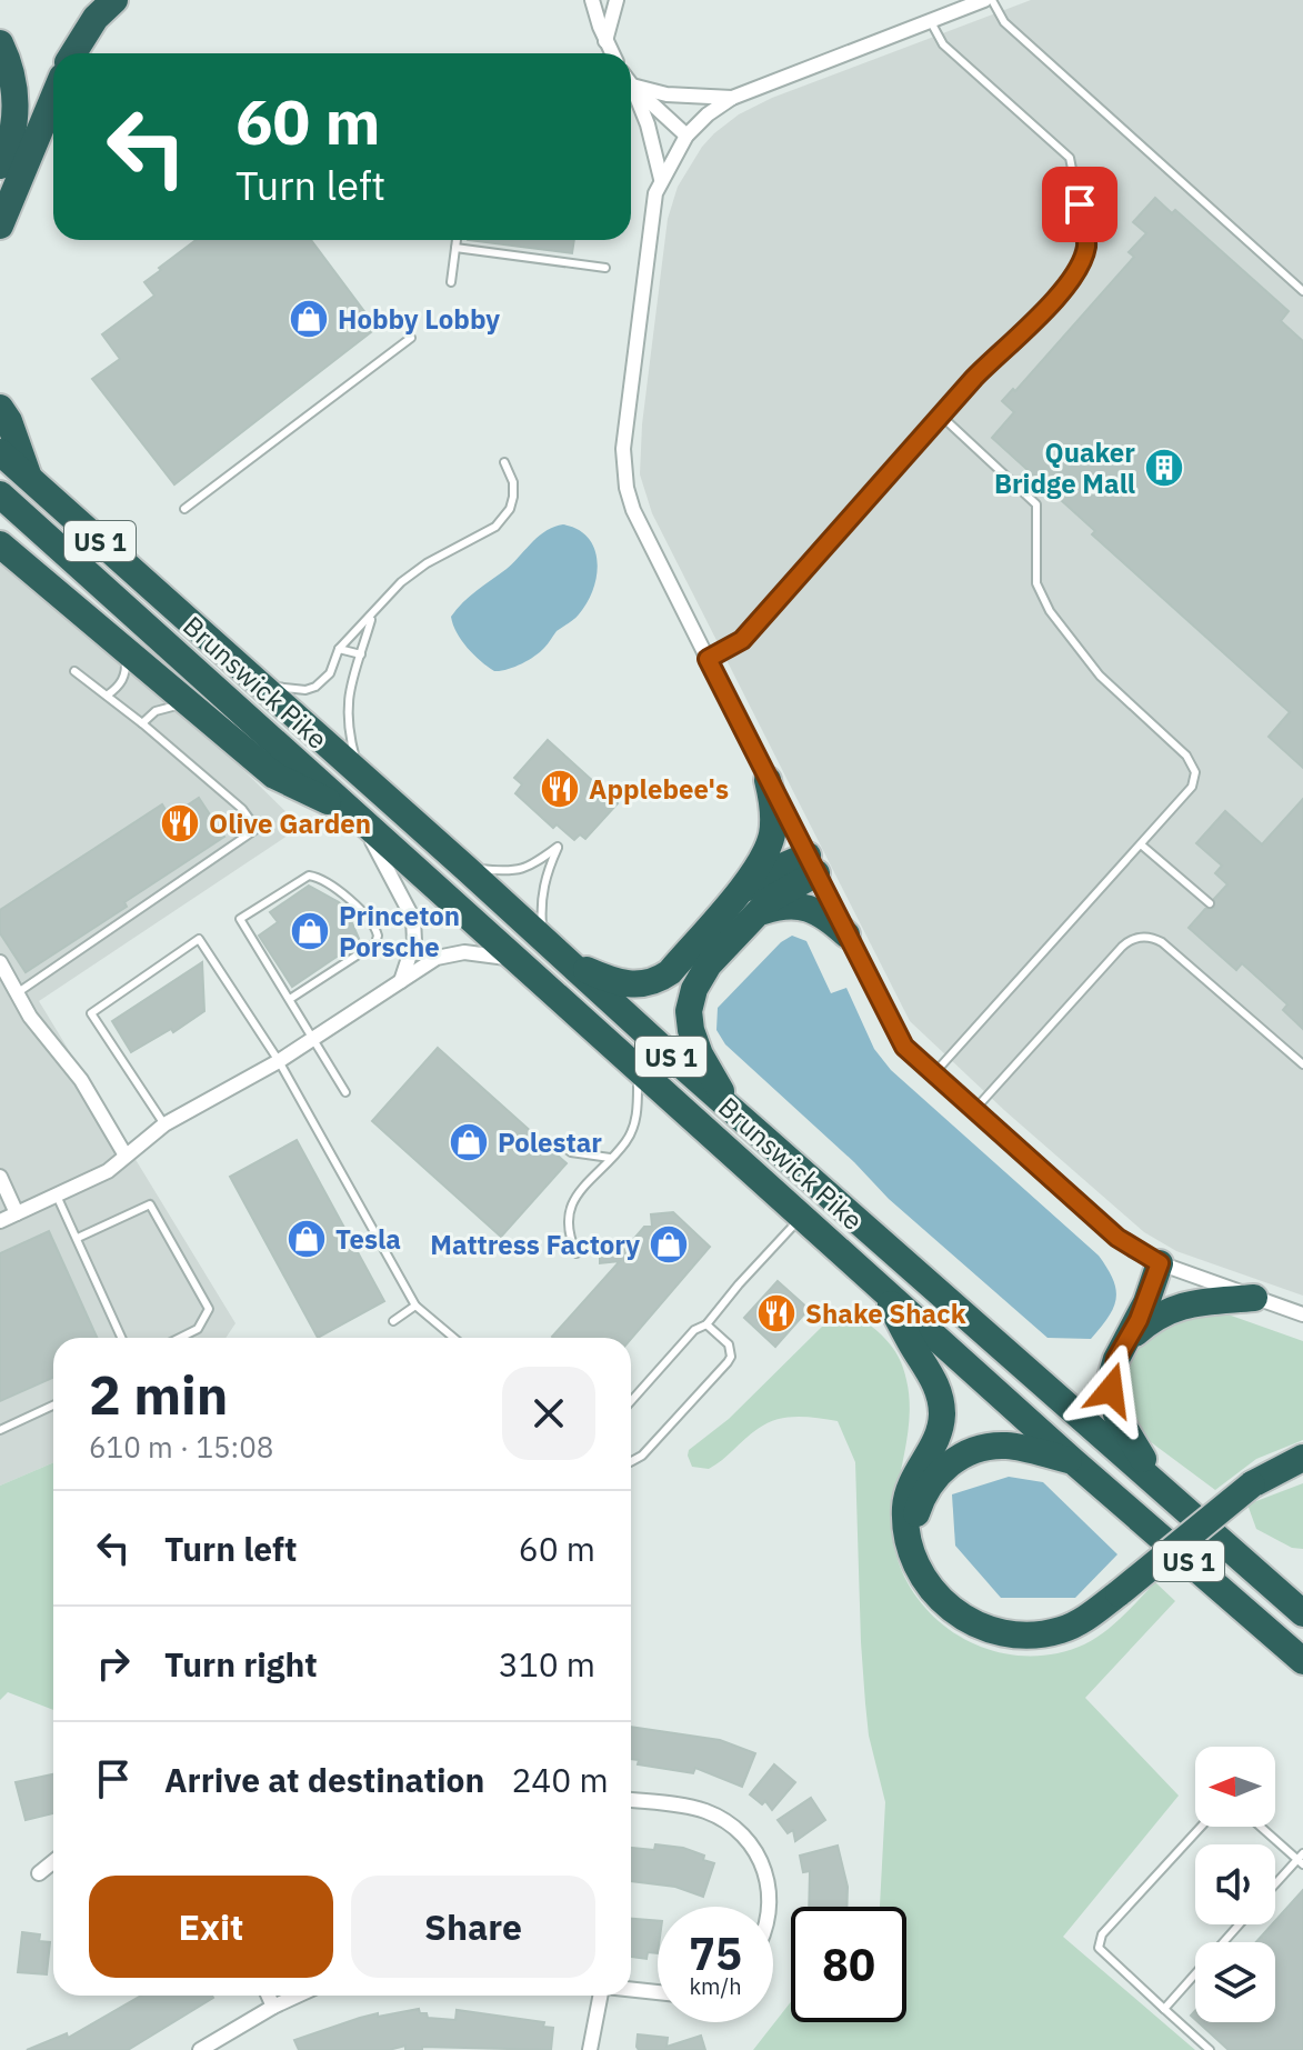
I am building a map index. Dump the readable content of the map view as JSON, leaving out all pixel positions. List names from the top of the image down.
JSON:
{
  "streets": {
    "highway": ["US 1", "Brunswick Pike"]
  },
  "places": {
    "shop": [
      "Hobby Lobby",
      "Princeton Porsche",
      "Polestar",
      "Tesla",
      "Mattress Factory"
    ],
    "building": ["Quaker Bridge Mall"],
    "restaurant": ["Applebee's", "Olive Garden", "Shake Shack"]
  },
  "north": "left",
  "page": {
    "turn": ["60 m", "Turn left"],
    "heading": ["2 min", "610 m · 15:08"],
    "list": [
      {
        "name": "Turn left",
        "value": "60 m"
      },
      {
        "name": "Turn right",
        "value": "310 m"
      },
      {
        "name": "Arrive at destination",
        "value": "240 m"
      }
    ],
    "buttons": ["Exit", "Share"],
    "speed": "75 km/h",
    "limit": "80"
  }
}
